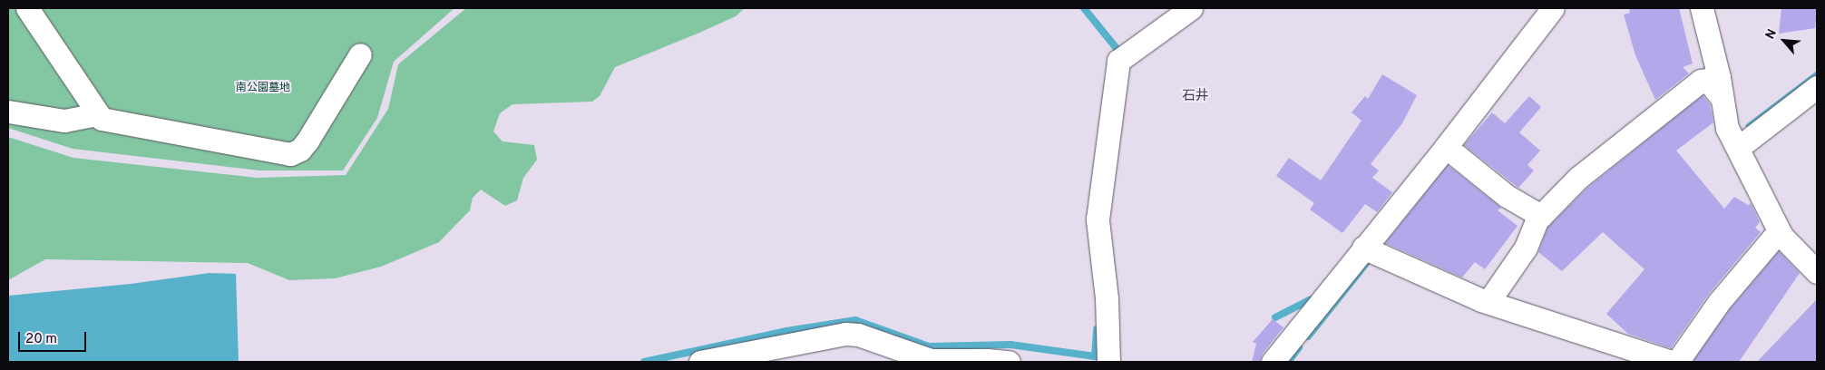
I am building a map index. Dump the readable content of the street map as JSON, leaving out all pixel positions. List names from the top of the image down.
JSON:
{
  "districts": ["石井"],
  "parks": ["南公園墓地"],
  "scale_bar": "20 m",
  "north": "top left"
}
